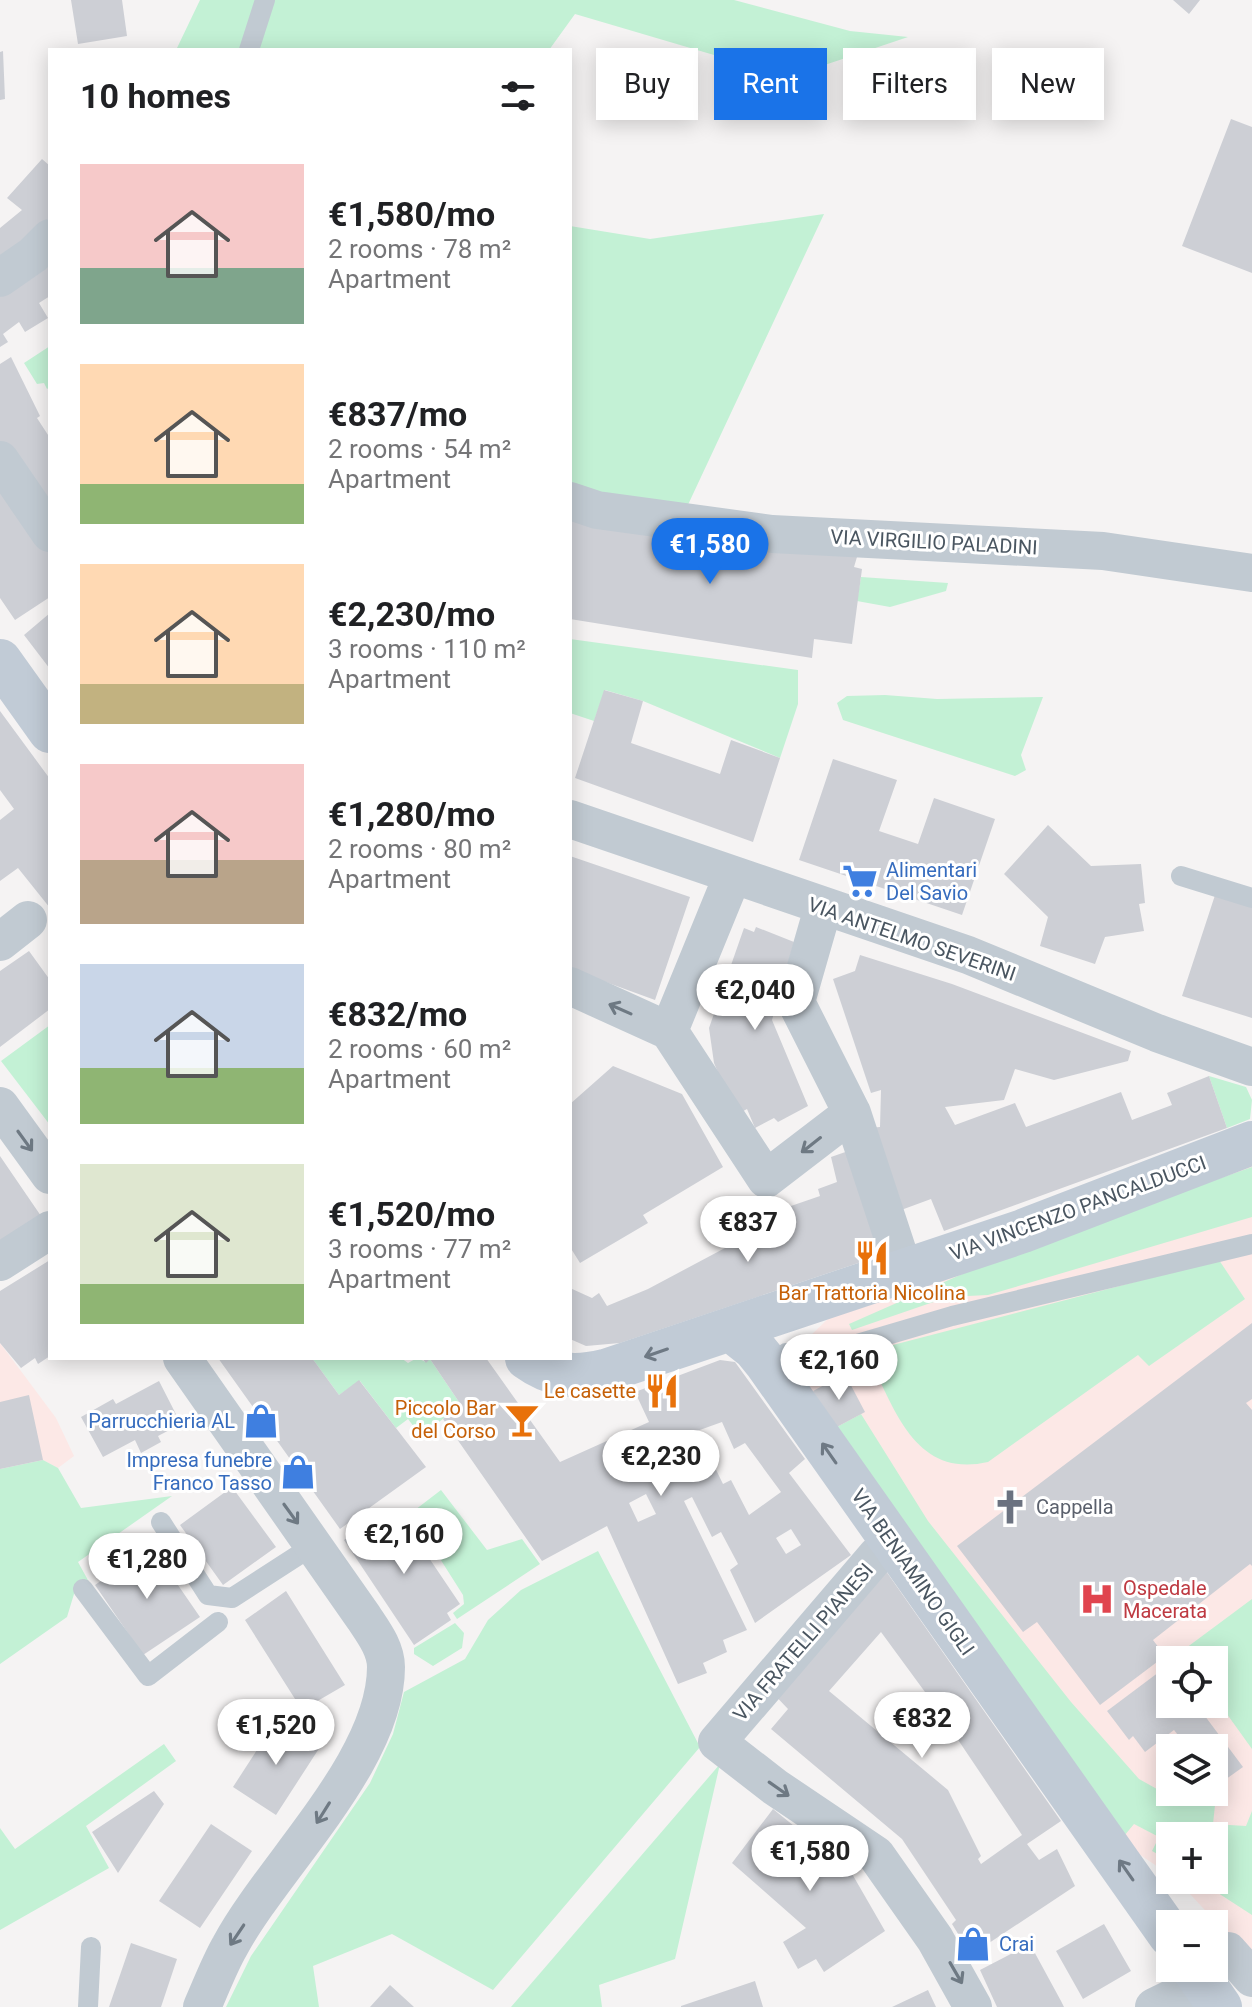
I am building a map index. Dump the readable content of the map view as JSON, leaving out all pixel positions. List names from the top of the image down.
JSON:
{
  "streets": {
    "main road": ["VIA VINCENZO PANCALDUCCI", "VIA BENIAMINO GIGLI"],
    "street": ["VIA VIRGILIO PALADINI", "VIA ANTELMO SEVERINI", "VIA FRATELLI PIANESI"]
  },
  "crossings": [
    ["VIA VINCENZO PANCALDUCCI", "VIA BENIAMINO GIGLI"],
    ["VIA BENIAMINO GIGLI", "VIA FRATELLI PIANESI"]
  ],
  "one_way": ["VIA BENIAMINO GIGLI"],
  "places": {
    "supermarket": ["Alimentari Del Savio"],
    "restaurant": ["Bar Trattoria Nicolina", "Le casette"],
    "bar": ["Piccolo Bar del Corso"],
    "shop": ["Parrucchieria AL", "Impresa funebre Franco Tasso", "Crai"],
    "church": ["Cappella"],
    "hospital": ["Ospedale Macerata"]
  },
  "page": {
    "chip": [
      "Buy",
      "Rent",
      "Filters",
      "New"
    ],
    "heading": "10 homes",
    "list": [
      {
        "name": "€1,580/mo",
        "note": "2 rooms · 78 m² · Apartment"
      },
      {
        "name": "€837/mo",
        "note": "2 rooms · 54 m² · Apartment"
      },
      {
        "name": "€2,230/mo",
        "note": "3 rooms · 110 m² · Apartment"
      },
      {
        "name": "€1,280/mo",
        "note": "2 rooms · 80 m² · Apartment"
      },
      {
        "name": "€832/mo",
        "note": "2 rooms · 60 m² · Apartment"
      },
      {
        "name": "€1,520/mo",
        "note": "3 rooms · 77 m² · Apartment"
      }
    ],
    "price": [
      "€1,580",
      "€2,040",
      "€837",
      "€2,160",
      "€2,230",
      "€2,160",
      "€1,280",
      "€832",
      "€1,520",
      "€1,580"
    ],
    "map_buttons": ["+", "−"]
  }
}
